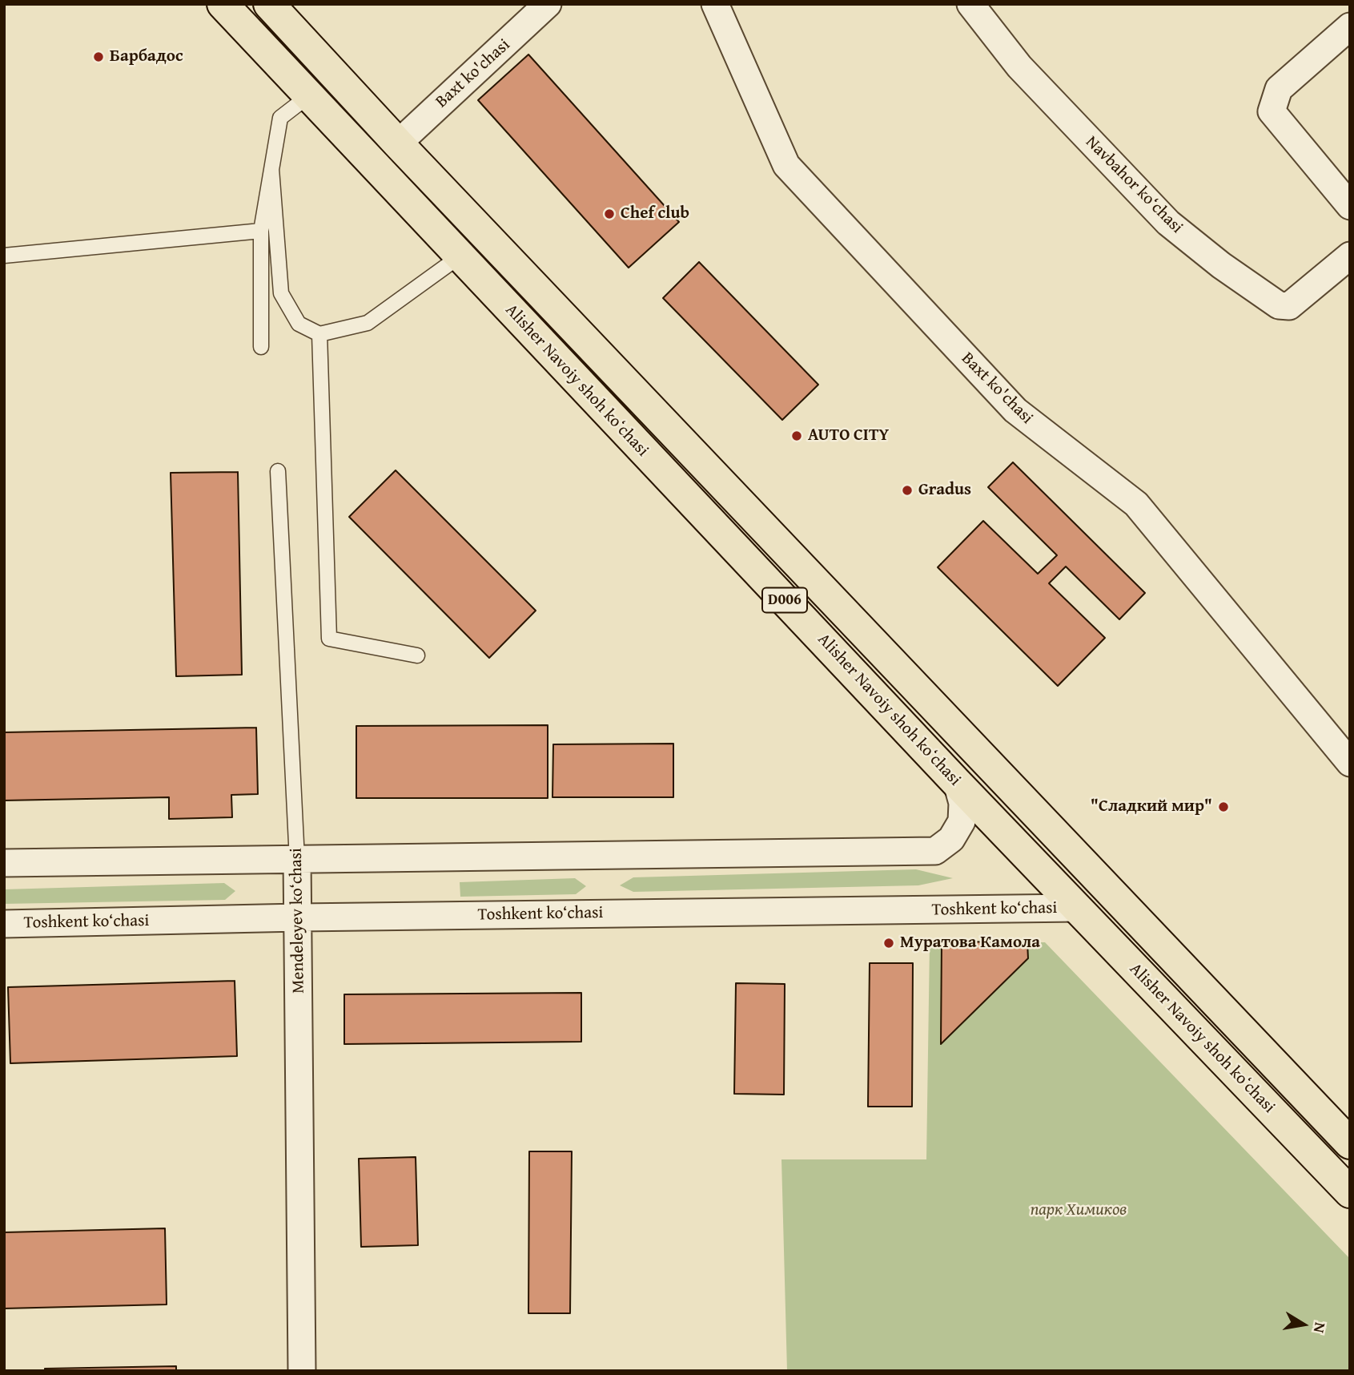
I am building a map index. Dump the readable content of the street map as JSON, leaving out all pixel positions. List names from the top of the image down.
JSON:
{
  "streets": {
    "main road": ["Alisher Navoiy shoh koʻchasi", "D006"],
    "street": [
      "Baxt ko'chasi",
      "Navbahor ko‘chasi",
      "Toshkent ko‘chasi",
      "Mendeleyev ko‘chasi"
    ]
  },
  "crossings": [
    ["Baxt ko'chasi", "Alisher Navoiy shoh koʻchasi"],
    ["Alisher Navoiy shoh koʻchasi", "Toshkent ko‘chasi"],
    ["Toshkent ko‘chasi", "Mendeleyev ko‘chasi"]
  ],
  "parks": ["парк Химиков"],
  "places": [
    "Барбадос",
    "Chef club",
    "AUTO CITY",
    "Gradus",
    "\"Сладкий мир\"",
    "Муратова Камола"
  ],
  "north": "right"
}
